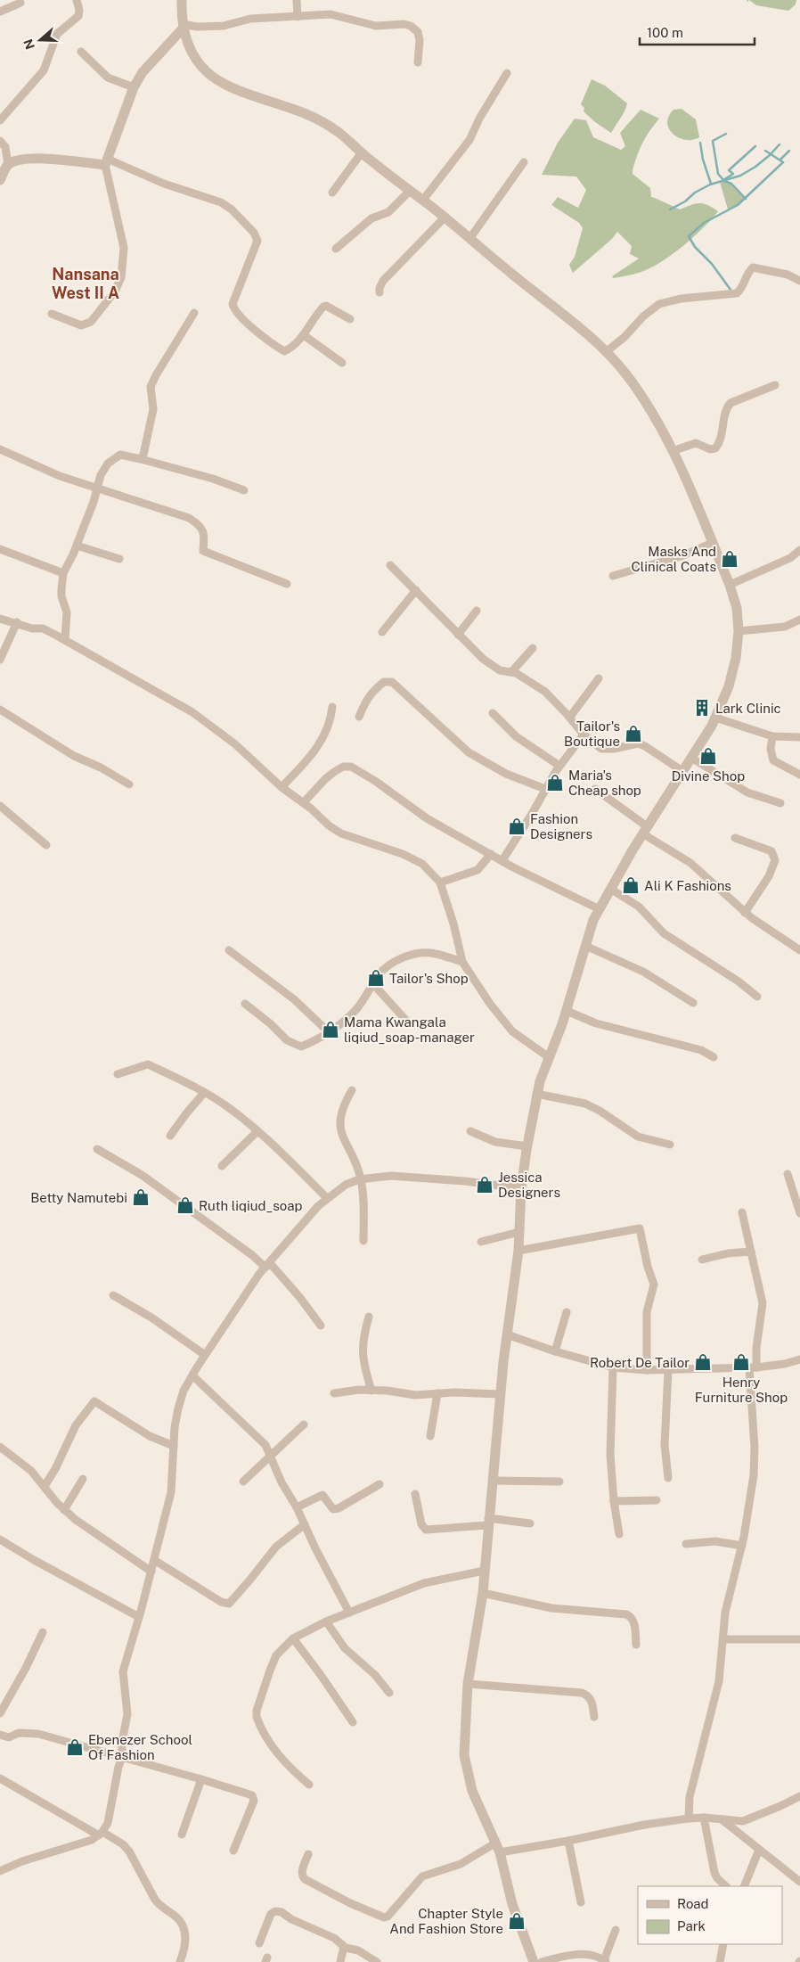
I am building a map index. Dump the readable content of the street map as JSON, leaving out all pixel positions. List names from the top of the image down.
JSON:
{
  "districts": ["Nansana West II A"],
  "places": {
    "shop": [
      "Masks And Clinical Coats",
      "Tailor's Boutique",
      "Divine Shop",
      "Maria's Cheap shop",
      "Fashion Designers",
      "Ali K Fashions",
      "Tailor's Shop",
      "Mama Kwangala liqiud_soap-manager",
      "Jessica Designers",
      "Betty Namutebi",
      "Ruth liqiud_soap",
      "Robert De Tailor",
      "Henry Furniture Shop",
      "Ebenezer School Of Fashion",
      "Chapter Style And Fashion Store"
    ],
    "building": ["Lark Clinic"]
  },
  "legend": ["Road", "Park"],
  "scale_bar": "100 m",
  "north": "left"
}
